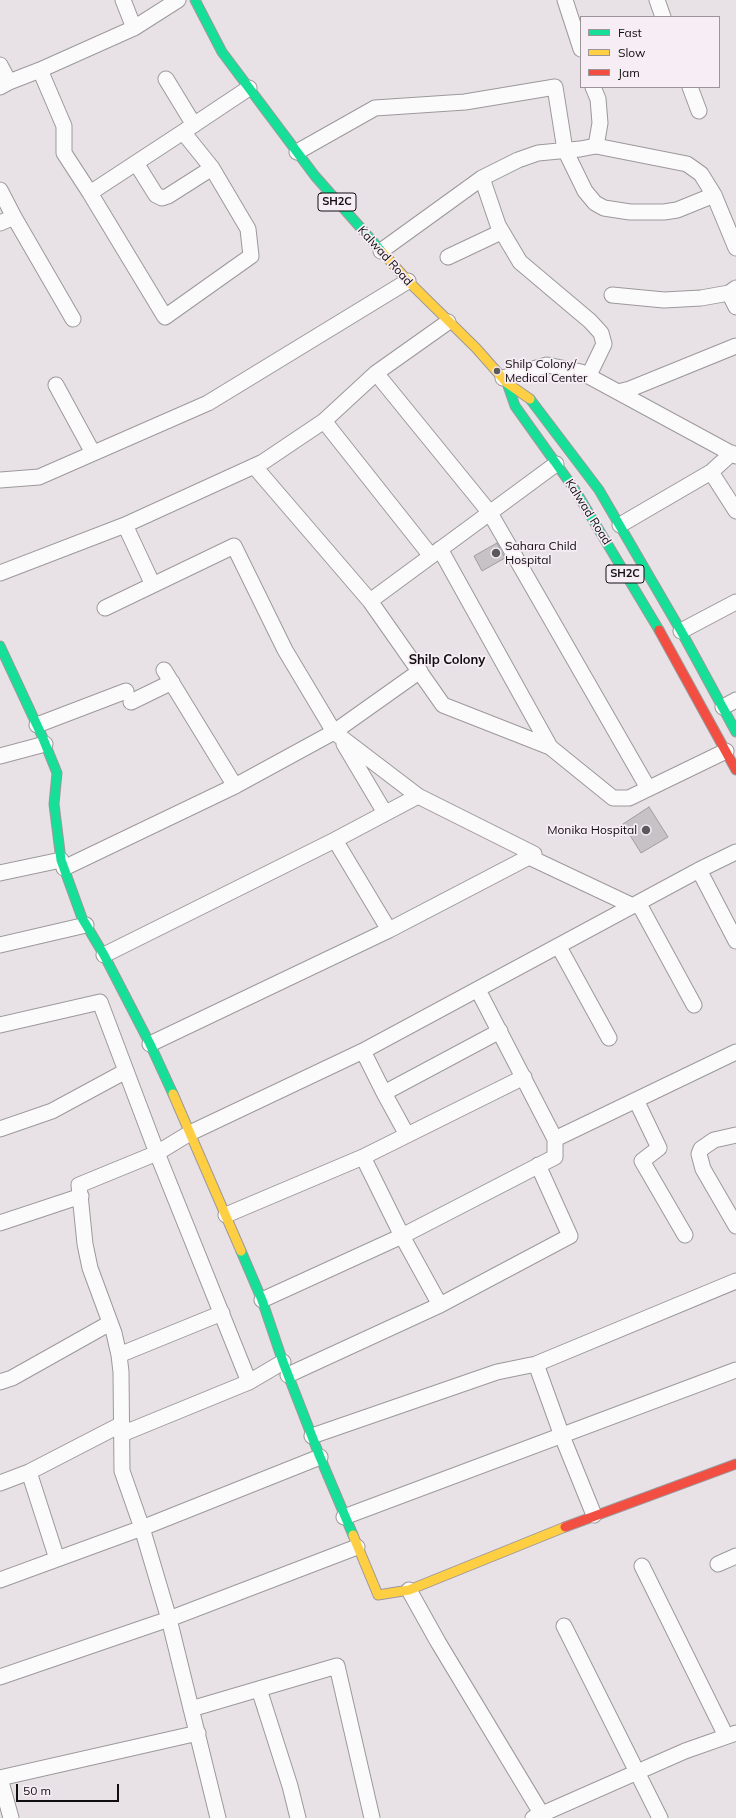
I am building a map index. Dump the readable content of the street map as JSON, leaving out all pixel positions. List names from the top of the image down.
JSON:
{
  "streets": {
    "street": ["SH2C", "Kalwad Road"]
  },
  "districts": ["Shilp Colony"],
  "places": ["Shilp Colony/ Medical Center", "Sahara Child Hospital", "Monika Hospital"],
  "legend": ["Fast", "Slow", "Jam"],
  "scale_bar": "50 m"
}
